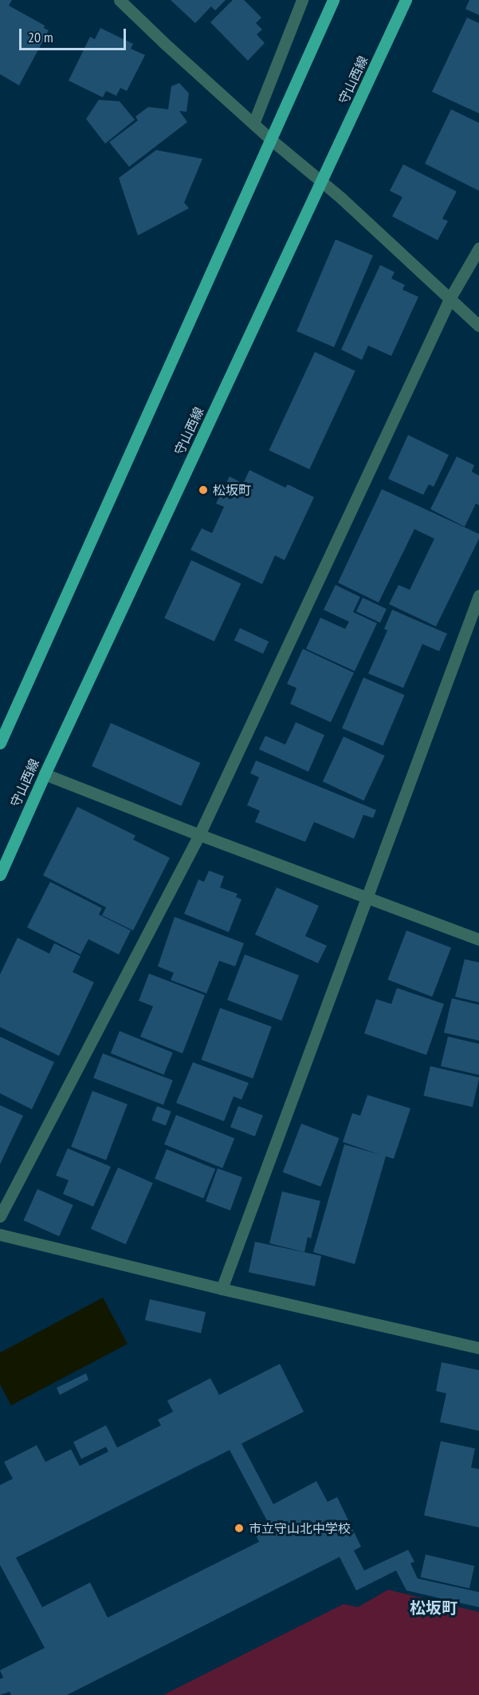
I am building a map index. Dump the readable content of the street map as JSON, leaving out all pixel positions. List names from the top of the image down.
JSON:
{
  "streets": {
    "main road": ["守山西線"]
  },
  "districts": ["松坂町"],
  "places": ["松坂町", "市立守山北中学校"],
  "scale_bar": "20 m"
}
